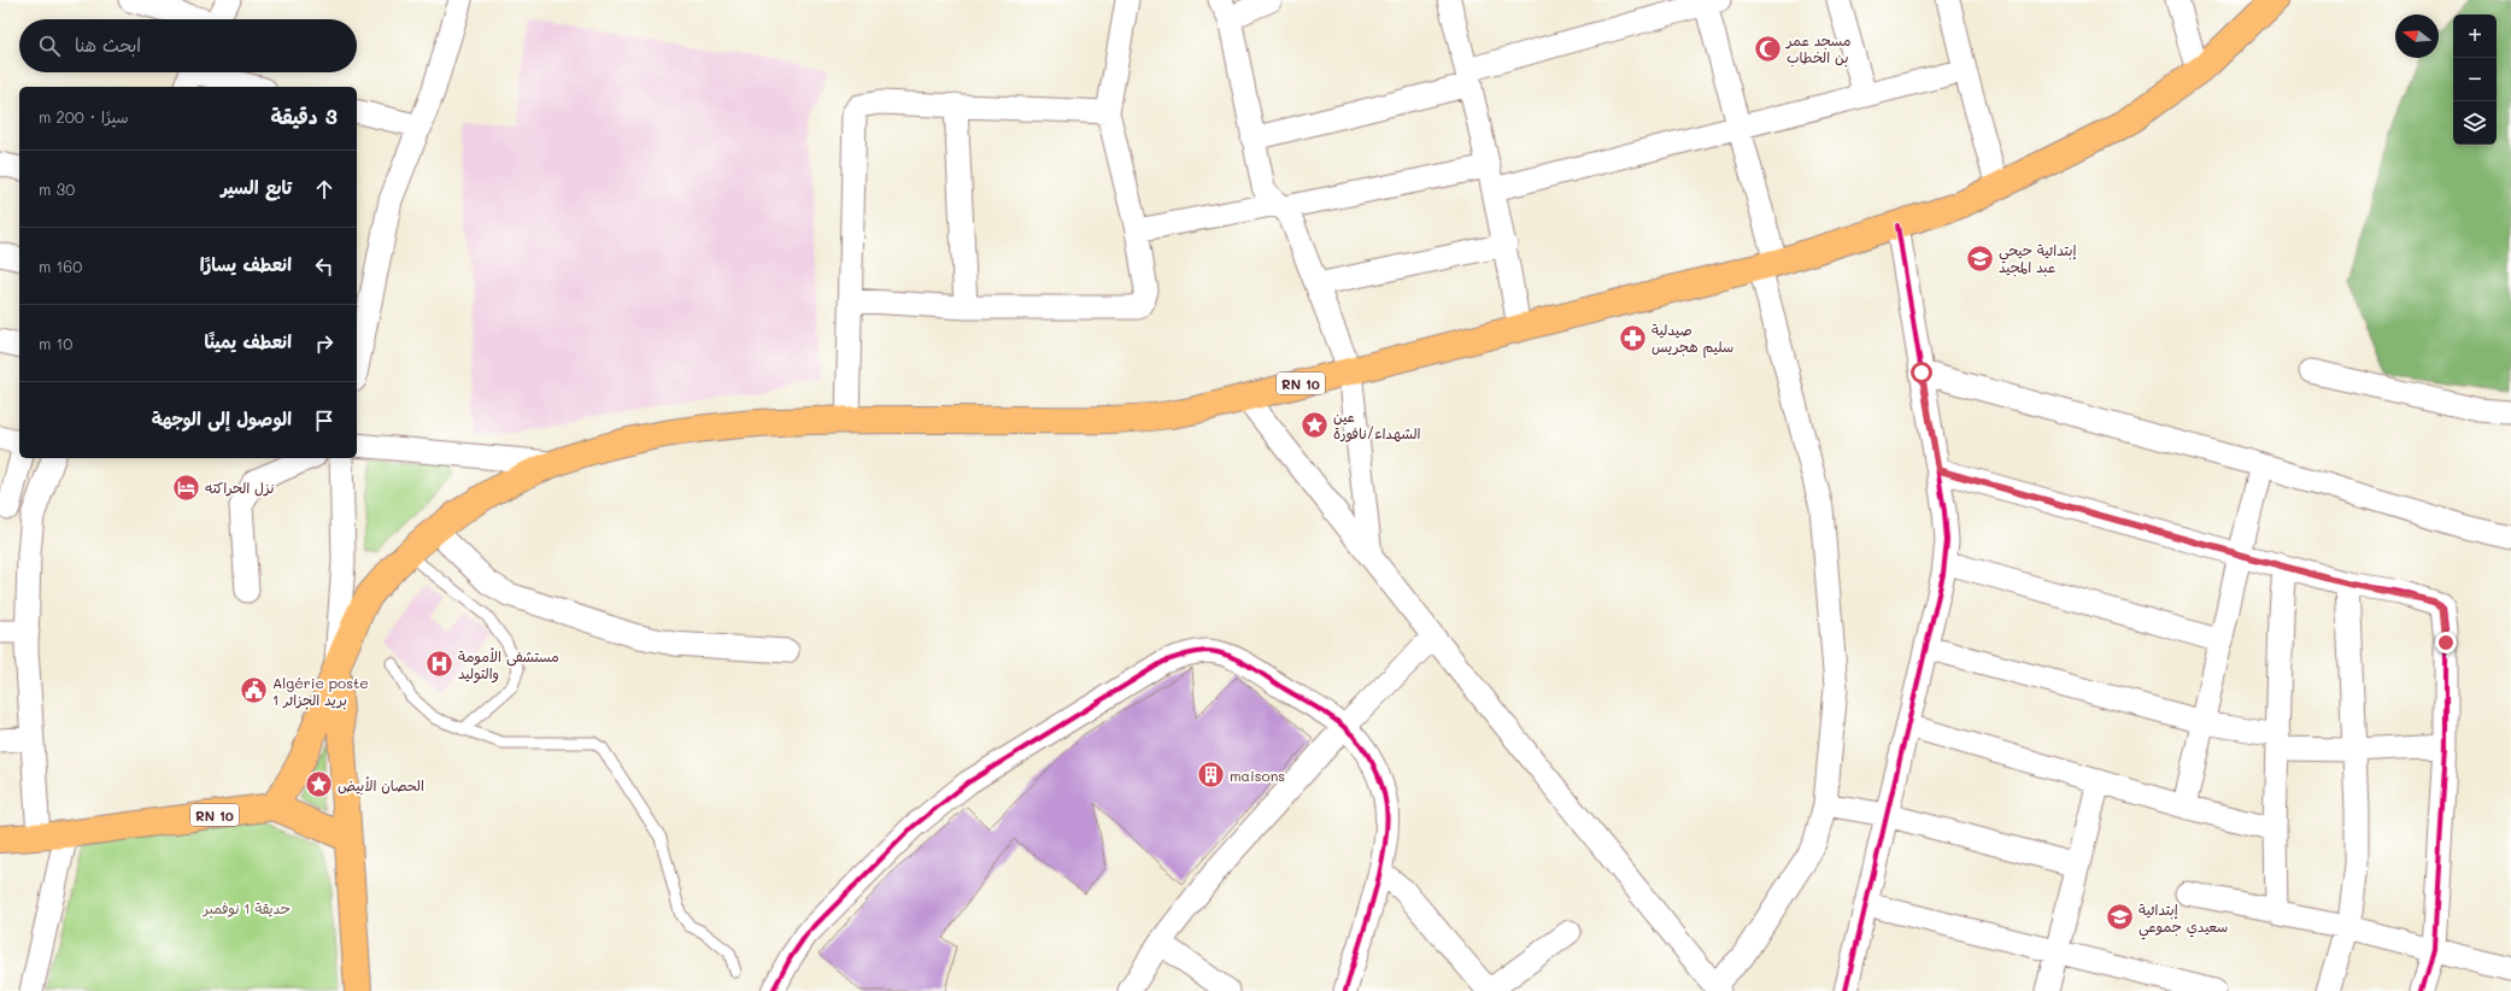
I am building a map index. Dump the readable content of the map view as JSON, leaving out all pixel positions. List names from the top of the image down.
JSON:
{
  "streets": {
    "main road": ["RN 10"]
  },
  "parks": ["حديقة 1 نوفمبر"],
  "places": {
    "mosque": ["مسجد عمر بن الخطاب"],
    "school or university": ["إبتدائية حيحي عبد المجيد", "إبتدائية سعيدي جموعي"],
    "pharmacy": ["صيدلية سليم هجريس"],
    "place": ["عين الشهداء/نافورة", "الحصان الأبيض"],
    "hotel": ["نزل الحراكته"],
    "hospital": ["مستشفى الأمومة والتوليد"],
    "public building": ["Algérie poste 1 بريد الجزائر"],
    "building": ["maisons"]
  },
  "north": "left",
  "page": {
    "map_buttons": ["+", "−"],
    "search": "ابحث هنا",
    "heading": ["3 دقيقة", "سيرًا · 200 m"],
    "list": [
      ["تابع السير", "30 m"],
      ["انعطف يسارًا", "160 m"],
      ["انعطف يمينًا", "10 m"],
      "الوصول إلى الوجهة"
    ]
  }
}
